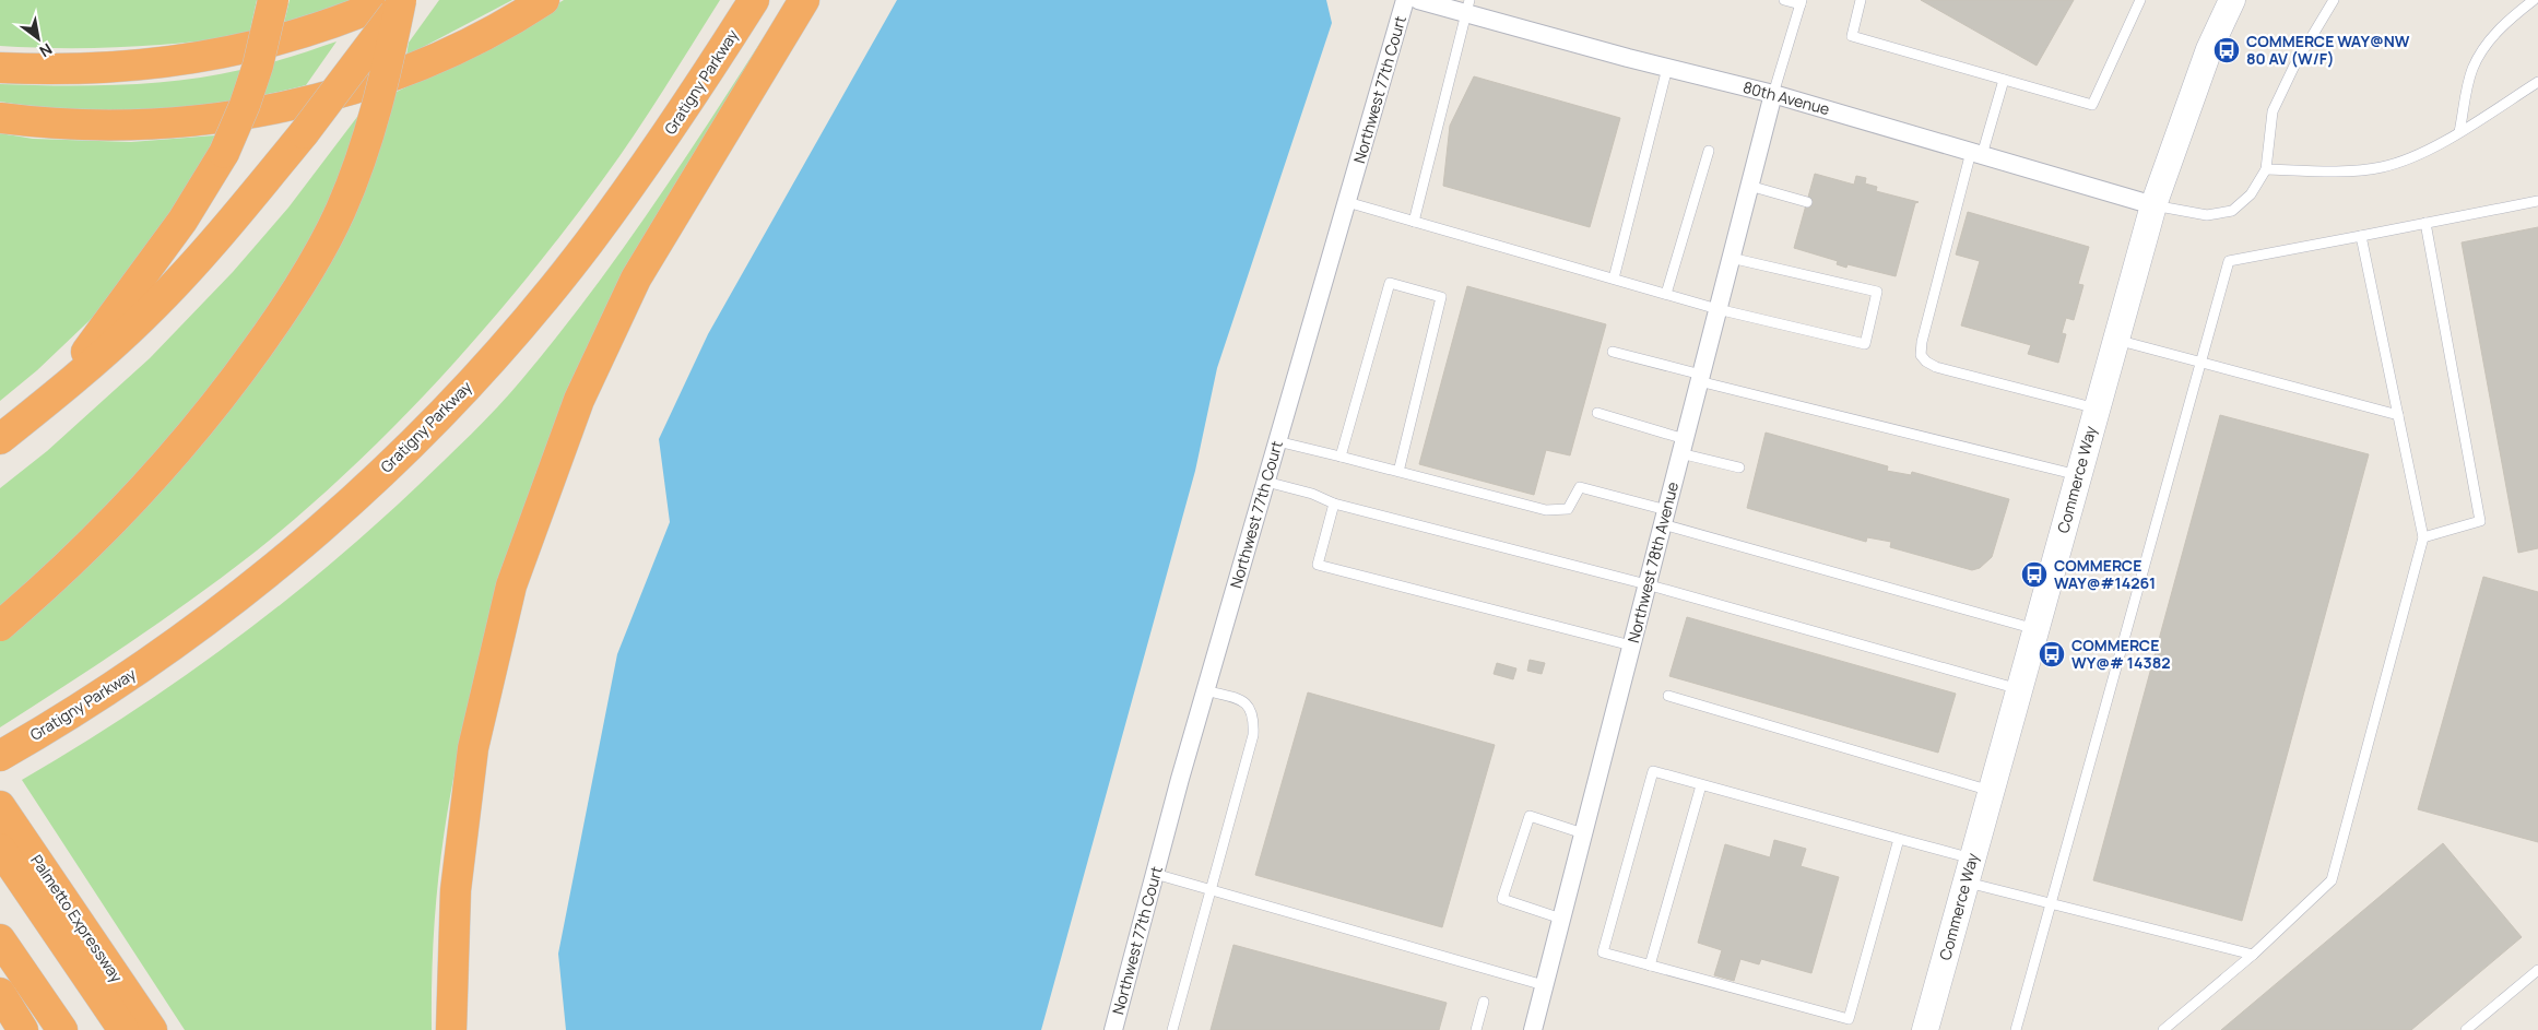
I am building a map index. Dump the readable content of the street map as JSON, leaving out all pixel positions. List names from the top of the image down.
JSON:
{
  "streets": {
    "highway": ["Gratigny Parkway", "Palmetto Expressway"],
    "street": [
      "Northwest 77th Court",
      "80th Avenue",
      "Commerce Way",
      "Northwest 78th Avenue"
    ]
  },
  "crossings": [
    ["80th Avenue", "Commerce Way"],
    ["80th Avenue", "Northwest 78th Avenue"]
  ],
  "places": {
    "bus stop": ["COMMERCE WAY@NW 80 AV (W/F)", "COMMERCE WAY@#14261", "COMMERCE WY@# 14382"]
  },
  "north": "bottom right"
}
